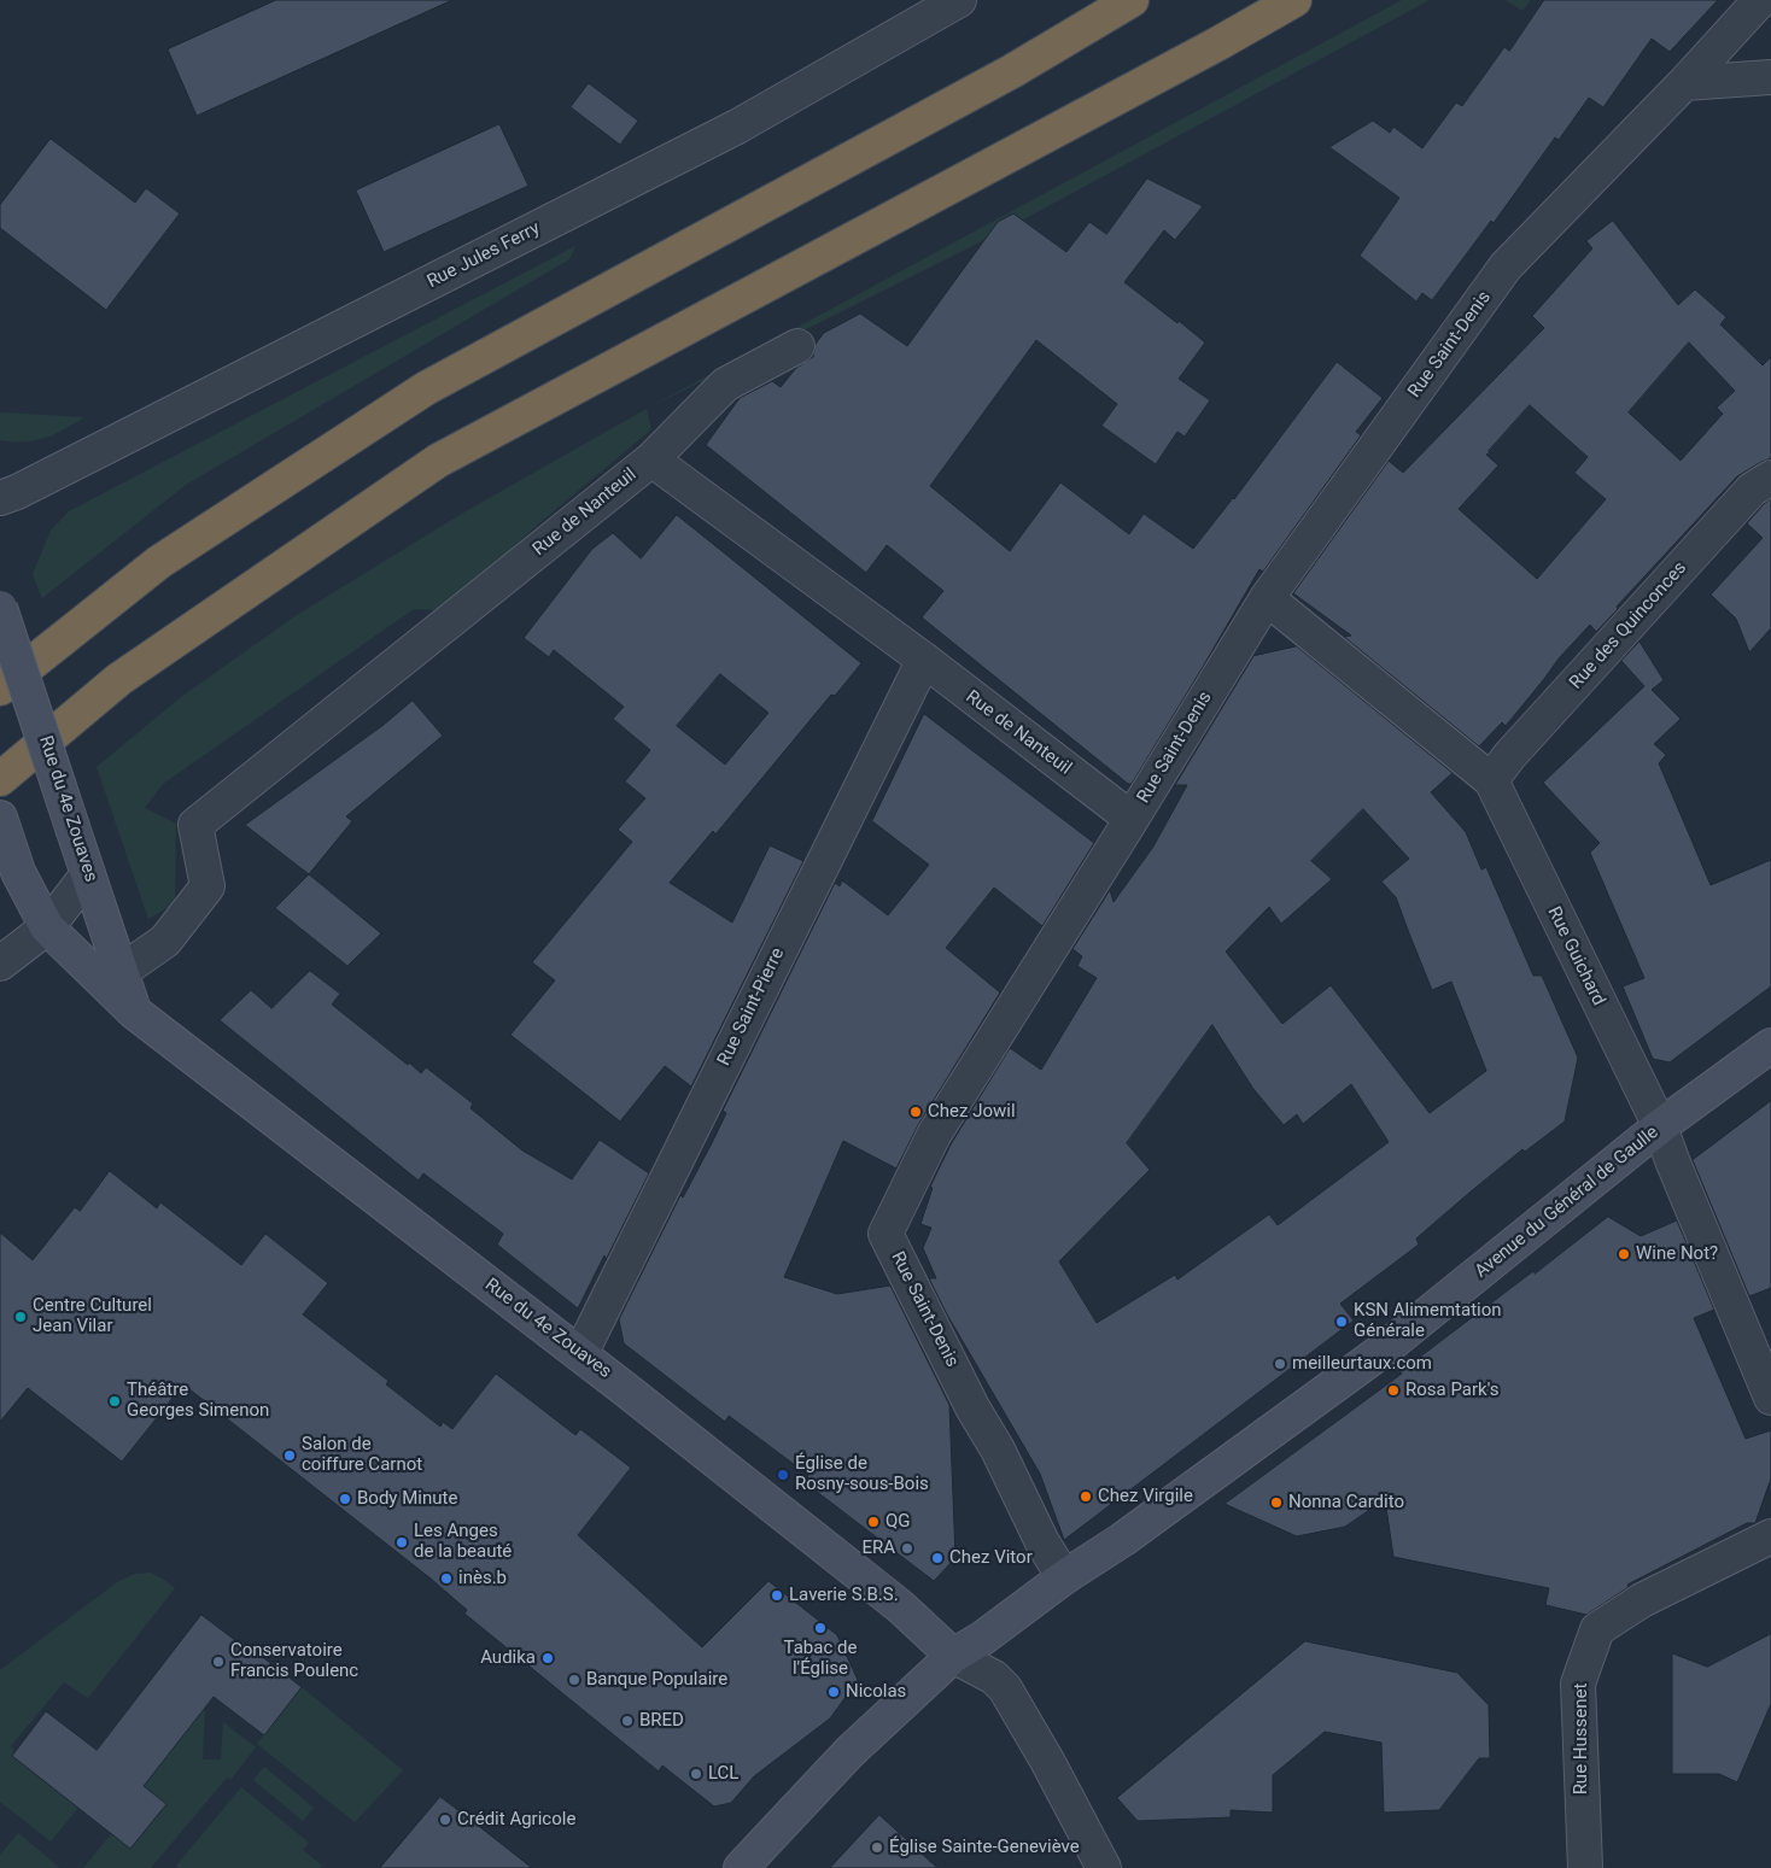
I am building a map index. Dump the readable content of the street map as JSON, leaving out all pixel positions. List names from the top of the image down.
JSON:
{
  "streets": {
    "main road": ["Rue du 4e Zouaves", "Avenue du Général de Gaulle"],
    "street": [
      "Rue Jules Ferry",
      "Rue Saint-Denis",
      "Rue de Nanteuil",
      "Rue des Quinconces",
      "Rue Guichard",
      "Rue Saint-Pierre",
      "Rue Hussenet"
    ]
  },
  "crossings": [
    ["Rue Saint-Denis", "Rue de Nanteuil"],
    ["Rue Saint-Denis", "Rue Guichard"],
    ["Rue Saint-Denis", "Avenue du Général de Gaulle"],
    ["Rue de Nanteuil", "Rue du 4e Zouaves"],
    ["Rue de Nanteuil", "Rue Saint-Pierre"],
    ["Rue des Quinconces", "Rue Guichard"],
    ["Rue du 4e Zouaves", "Rue Saint-Pierre"],
    ["Rue du 4e Zouaves", "Avenue du Général de Gaulle"],
    ["Rue Guichard", "Avenue du Général de Gaulle"]
  ],
  "places": [
    "Chez Jowil",
    "Wine Not?",
    "Centre Culturel Jean Vilar",
    "KSN Alimemtation Générale",
    "meilleurtaux.com",
    "Rosa Park's",
    "Théâtre Georges Simenon",
    "Salon de coiffure Carnot",
    "Église de Rosny-sous-Bois",
    "Chez Virgile",
    "Body Minute",
    "Nonna Cardito",
    "QG",
    "Les Anges de la beauté",
    "ERA",
    "Chez Vitor",
    "inès.b",
    "Laverie S.B.S.",
    "Tabac de l'Église",
    "Audika",
    "Conservatoire Francis Poulenc",
    "Banque Populaire",
    "Nicolas",
    "BRED",
    "LCL",
    "Crédit Agricole",
    "Église Sainte-Geneviève"
  ]
}
